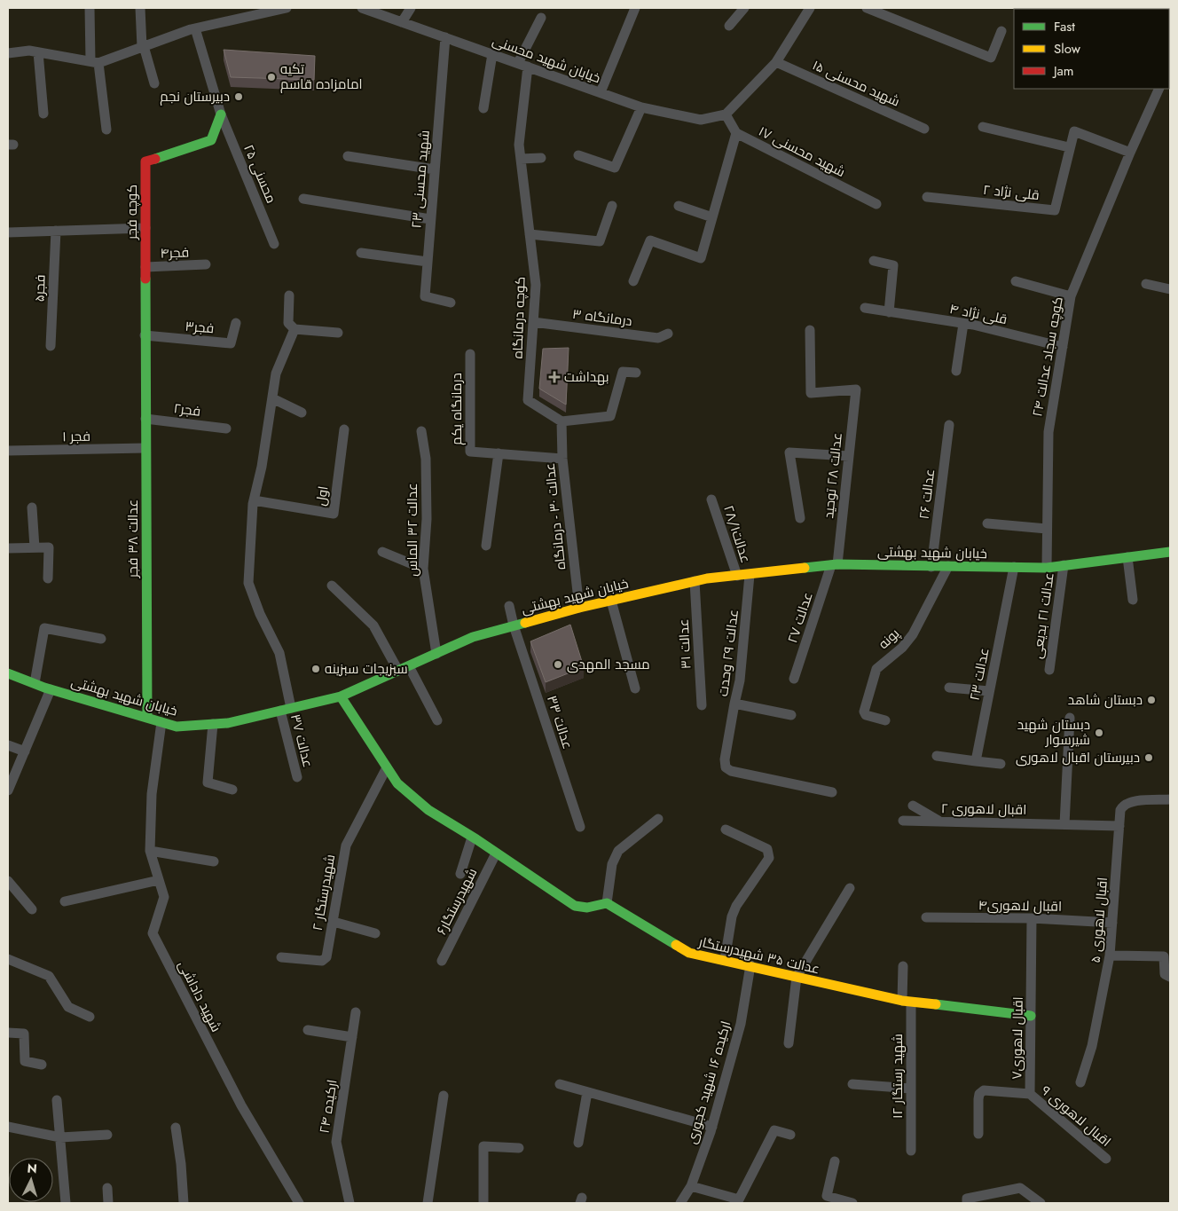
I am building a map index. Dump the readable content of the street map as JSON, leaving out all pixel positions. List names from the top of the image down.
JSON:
{
  "streets": {
    "street": [
      "خیابان شهید محسنی",
      "شهید محسنی ۱۵",
      "شهید محسنی ۱۷",
      "محسنی ۲۵",
      "شهید محسنی ۲۳",
      "قلی نژاد ۲",
      "کوچه فجر",
      "فجر۴",
      "فجر۵",
      "قلی نژاد ۴",
      "کوچه درمانگاه",
      "درمانگاه ۳",
      "فجر۳",
      "کوچه سجاد عدالت ۲۴",
      "درمانگاه یکم",
      "فجر۲",
      "فجر ۱",
      "عدالت ۲۸ توحید",
      "عدالت ۲۶",
      "اول",
      "عدالت ۳۰ - درمانگاه",
      "عدالت ۳۲ الماس",
      "عدالت۲۸/۱",
      "عدالت ۳۸ فجر",
      "خیابان شهید بهشتی",
      "عدالت ۲۱ بدیعی",
      "عدالت ۲۷",
      "پونه",
      "عدالت ۳۱",
      "عدالت ۲۹ وحدت",
      "عدالت ۲۳",
      "عدالت ۳۳",
      "عدالت ۳۷",
      "اقبال لاهوری ۲",
      "شهیدرستگار ۲",
      "شهیدرستگار۶",
      "اقبال لاهوری۴",
      "اقبال لاهوری ۵",
      "عدالت ۳۵ شهیدرستگار",
      "شهید داداشی",
      "اقبال لاهوری۷",
      "شهید رستگار ۱۲",
      "ارکیده ۱۶ شهید کجوری",
      "ارکیده ۲۴",
      "اقبال لاهوری ۹"
    ]
  },
  "crossings": [
    ["خیابان شهید محسنی", "شهید محسنی ۲۳"],
    ["خیابان شهید محسنی", "کوچه درمانگاه"],
    ["محسنی ۲۵", "کوچه فجر"],
    ["قلی نژاد ۲", "کوچه سجاد عدالت ۲۴"],
    ["کوچه فجر", "فجر۴"],
    ["کوچه فجر", "فجر۳"],
    ["کوچه فجر", "عدالت ۳۸ فجر"],
    ["قلی نژاد ۴", "کوچه سجاد عدالت ۲۴"],
    ["کوچه درمانگاه", "درمانگاه ۳"],
    ["کوچه درمانگاه", "عدالت ۳۰ - درمانگاه"],
    ["کوچه سجاد عدالت ۲۴", "خیابان شهید بهشتی"],
    ["درمانگاه یکم", "عدالت ۳۰ - درمانگاه"],
    ["فجر۲", "عدالت ۳۸ فجر"],
    ["فجر ۱", "عدالت ۳۸ فجر"],
    ["عدالت ۲۸ توحید", "خیابان شهید بهشتی"],
    ["عدالت ۲۸ توحید", "عدالت ۲۷"],
    ["عدالت ۲۶", "خیابان شهید بهشتی"],
    ["عدالت ۳۰ - درمانگاه", "خیابان شهید بهشتی"],
    ["عدالت ۳۲ الماس", "خیابان شهید بهشتی"],
    ["عدالت۲۸/۱", "خیابان شهید بهشتی"],
    ["عدالت ۳۸ فجر", "خیابان شهید بهشتی"],
    ["خیابان شهید بهشتی", "عدالت ۲۱ بدیعی"],
    ["خیابان شهید بهشتی", "عدالت ۲۷"],
    ["خیابان شهید بهشتی", "پونه"],
    ["خیابان شهید بهشتی", "عدالت ۳۱"],
    ["خیابان شهید بهشتی", "عدالت ۲۹ وحدت"],
    ["خیابان شهید بهشتی", "عدالت ۲۳"],
    ["خیابان شهید بهشتی", "عدالت ۳۳"],
    ["خیابان شهید بهشتی", "عدالت ۳۷"],
    ["اقبال لاهوری ۲", "اقبال لاهوری ۵"],
    ["اقبال لاهوری۴", "اقبال لاهوری ۵"],
    ["اقبال لاهوری۴", "اقبال لاهوری۷"],
    ["عدالت ۳۵ شهیدرستگار", "اقبال لاهوری۷"],
    ["عدالت ۳۵ شهیدرستگار", "شهید رستگار ۱۲"],
    ["عدالت ۳۵ شهیدرستگار", "ارکیده ۱۶ شهید کجوری"],
    ["اقبال لاهوری۷", "اقبال لاهوری ۹"]
  ],
  "places": {
    "other": [
      "تکیه امامزاده قاسم",
      "دبیرستان نجم",
      "مسجد المهدی",
      "سبزیجات سبزینه",
      "دبستان شاهد",
      "دبستان شهید شیرسوار",
      "دبیرستان اقبال لاهوری"
    ],
    "health": ["بهداشت"]
  },
  "legend": ["Fast", "Slow", "Jam"],
  "north": "top"
}
